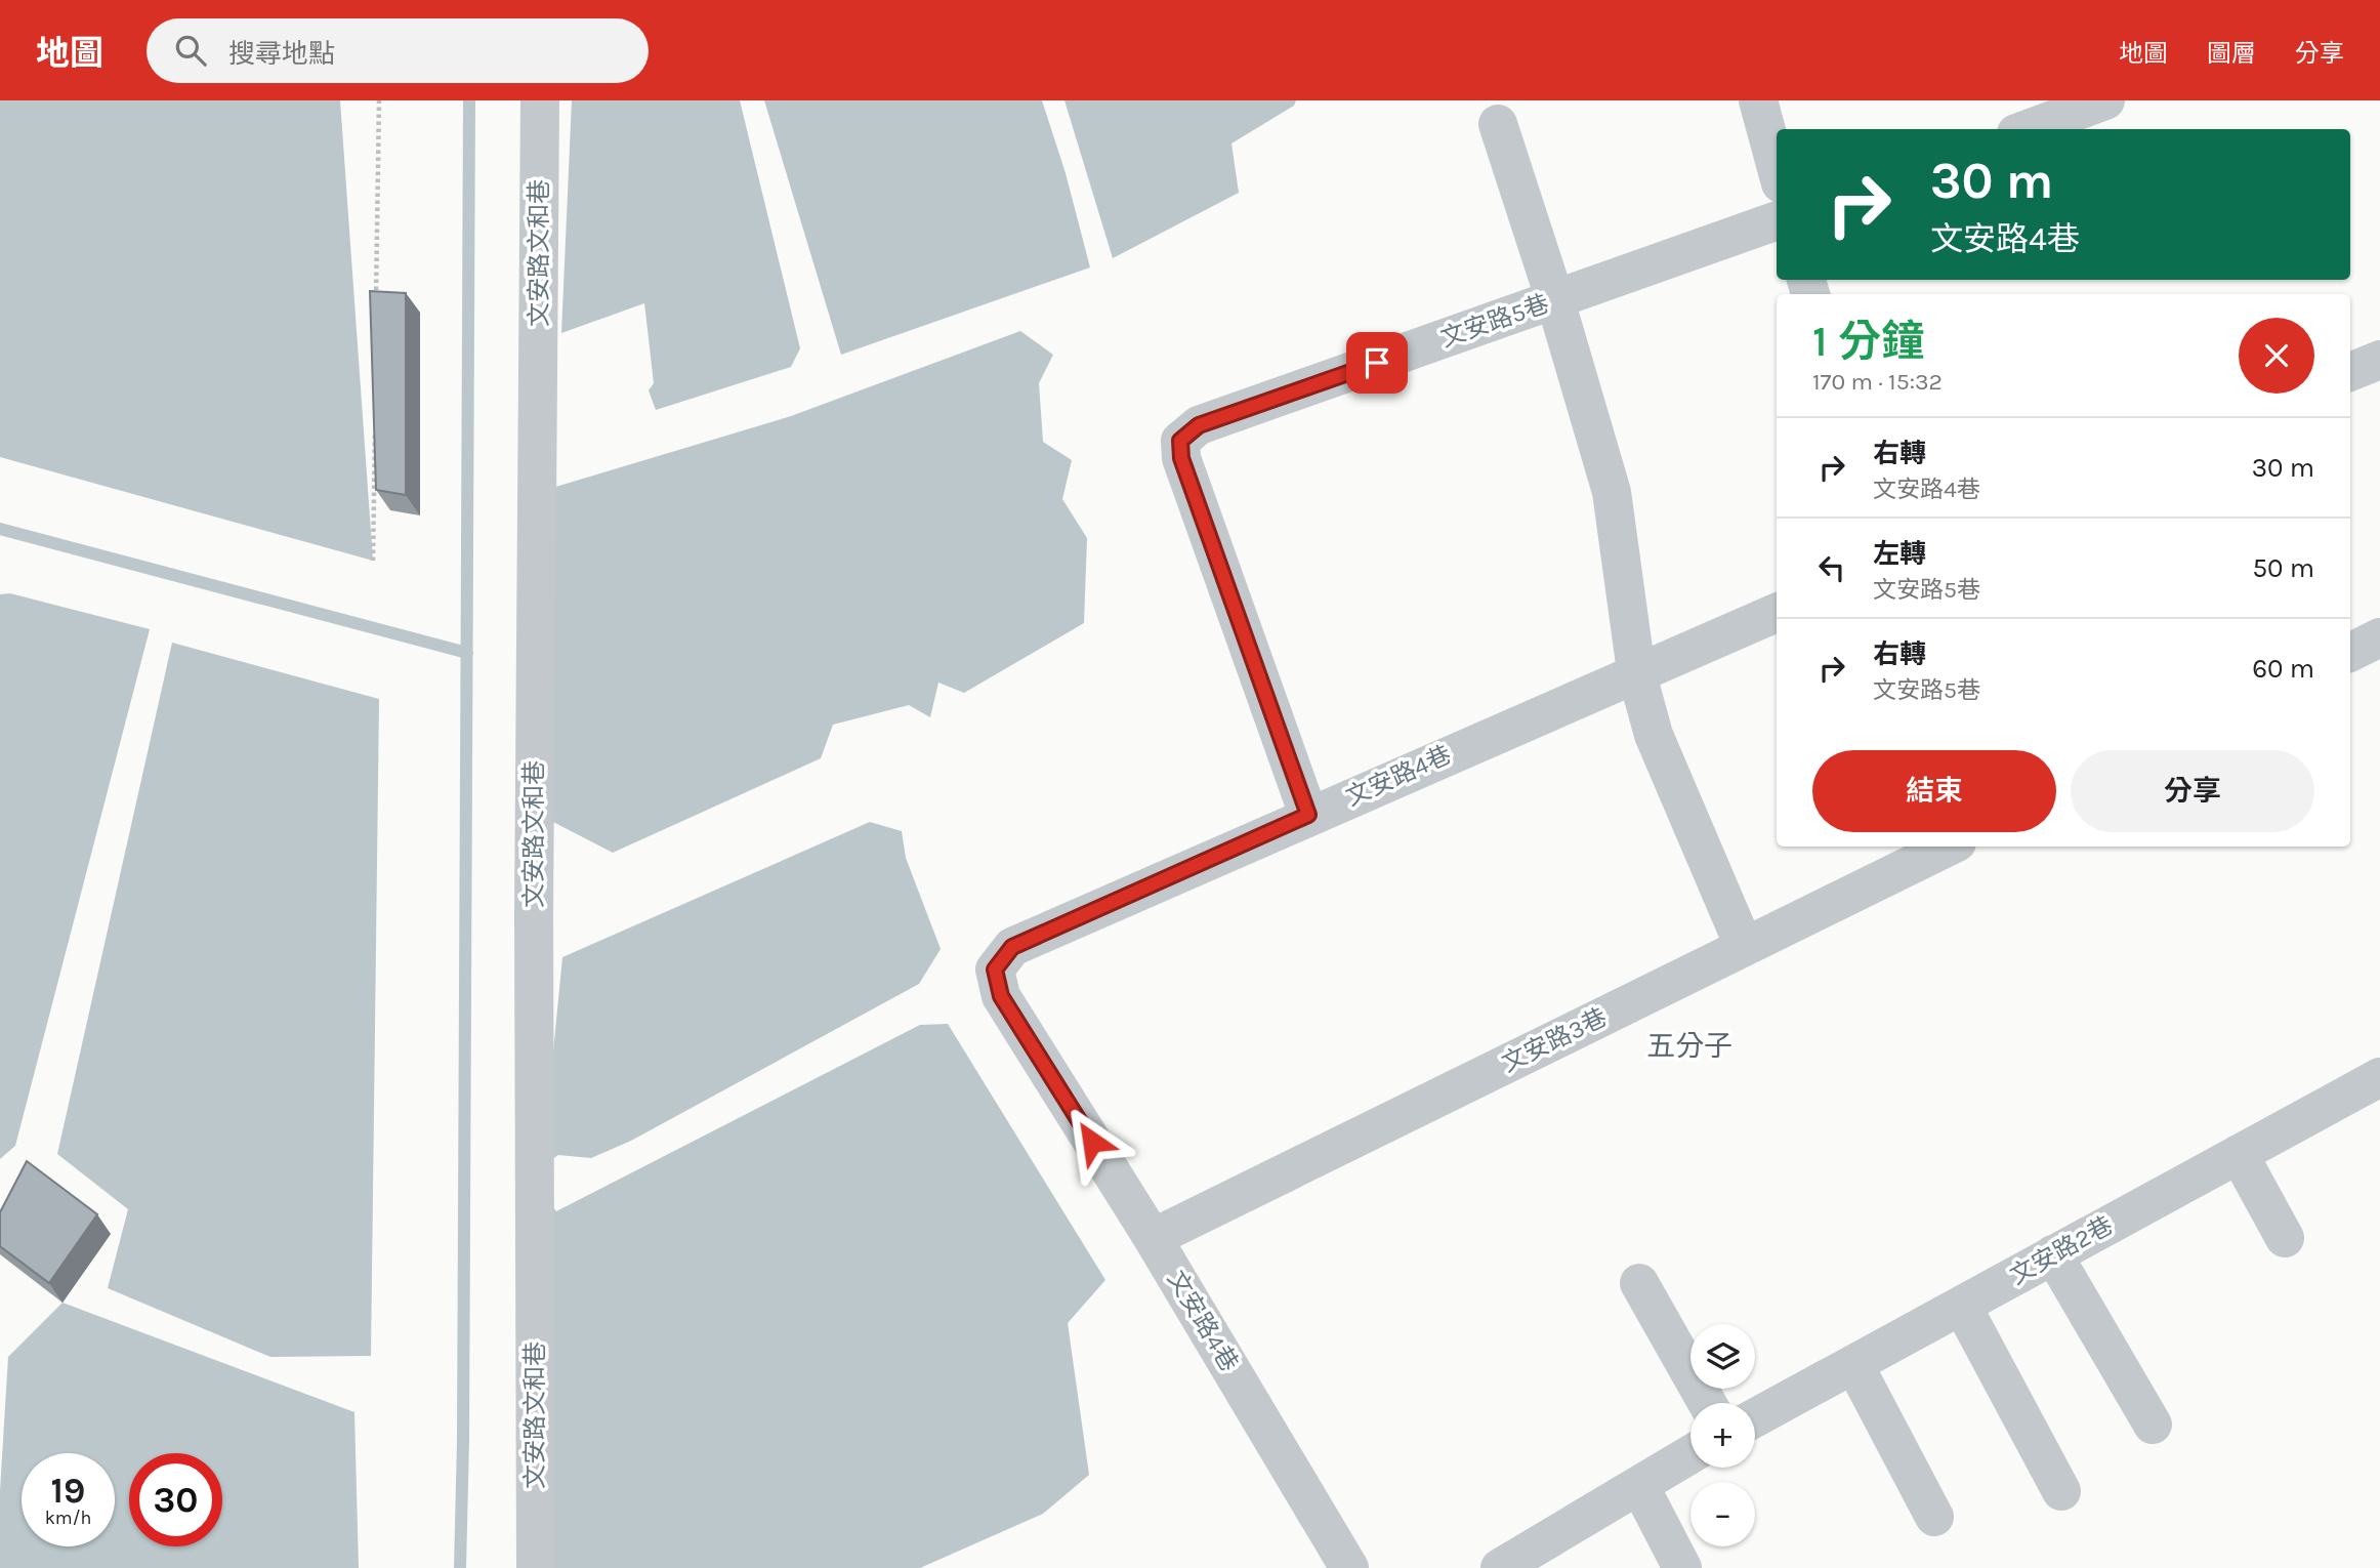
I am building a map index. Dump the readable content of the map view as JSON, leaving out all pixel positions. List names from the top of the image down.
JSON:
{
  "streets": {
    "street": [
      "文安路文和巷",
      "文安路5巷",
      "文安路4巷",
      "文安路3巷",
      "文安路2巷"
    ]
  },
  "crossings": [
    ["文安路5巷", "文安路4巷"],
    ["文安路4巷", "文安路3巷"]
  ],
  "districts": ["五分子"],
  "page": {
    "header": "地圖",
    "search": "搜尋地點",
    "nav": ["地圖", "圖層", "分享"],
    "turn": ["30 m", "文安路4巷"],
    "heading": ["1 分鐘", "170 m · 15:32"],
    "list": [
      {
        "name": "右轉",
        "note": "文安路4巷",
        "value": "30 m"
      },
      {
        "name": "左轉",
        "note": "文安路5巷",
        "value": "50 m"
      },
      {
        "name": "右轉",
        "note": "文安路5巷",
        "value": "60 m"
      }
    ],
    "buttons": ["結束", "分享"],
    "map_buttons": ["+", "−"],
    "speed": "19 km/h",
    "limit": "30"
  }
}
